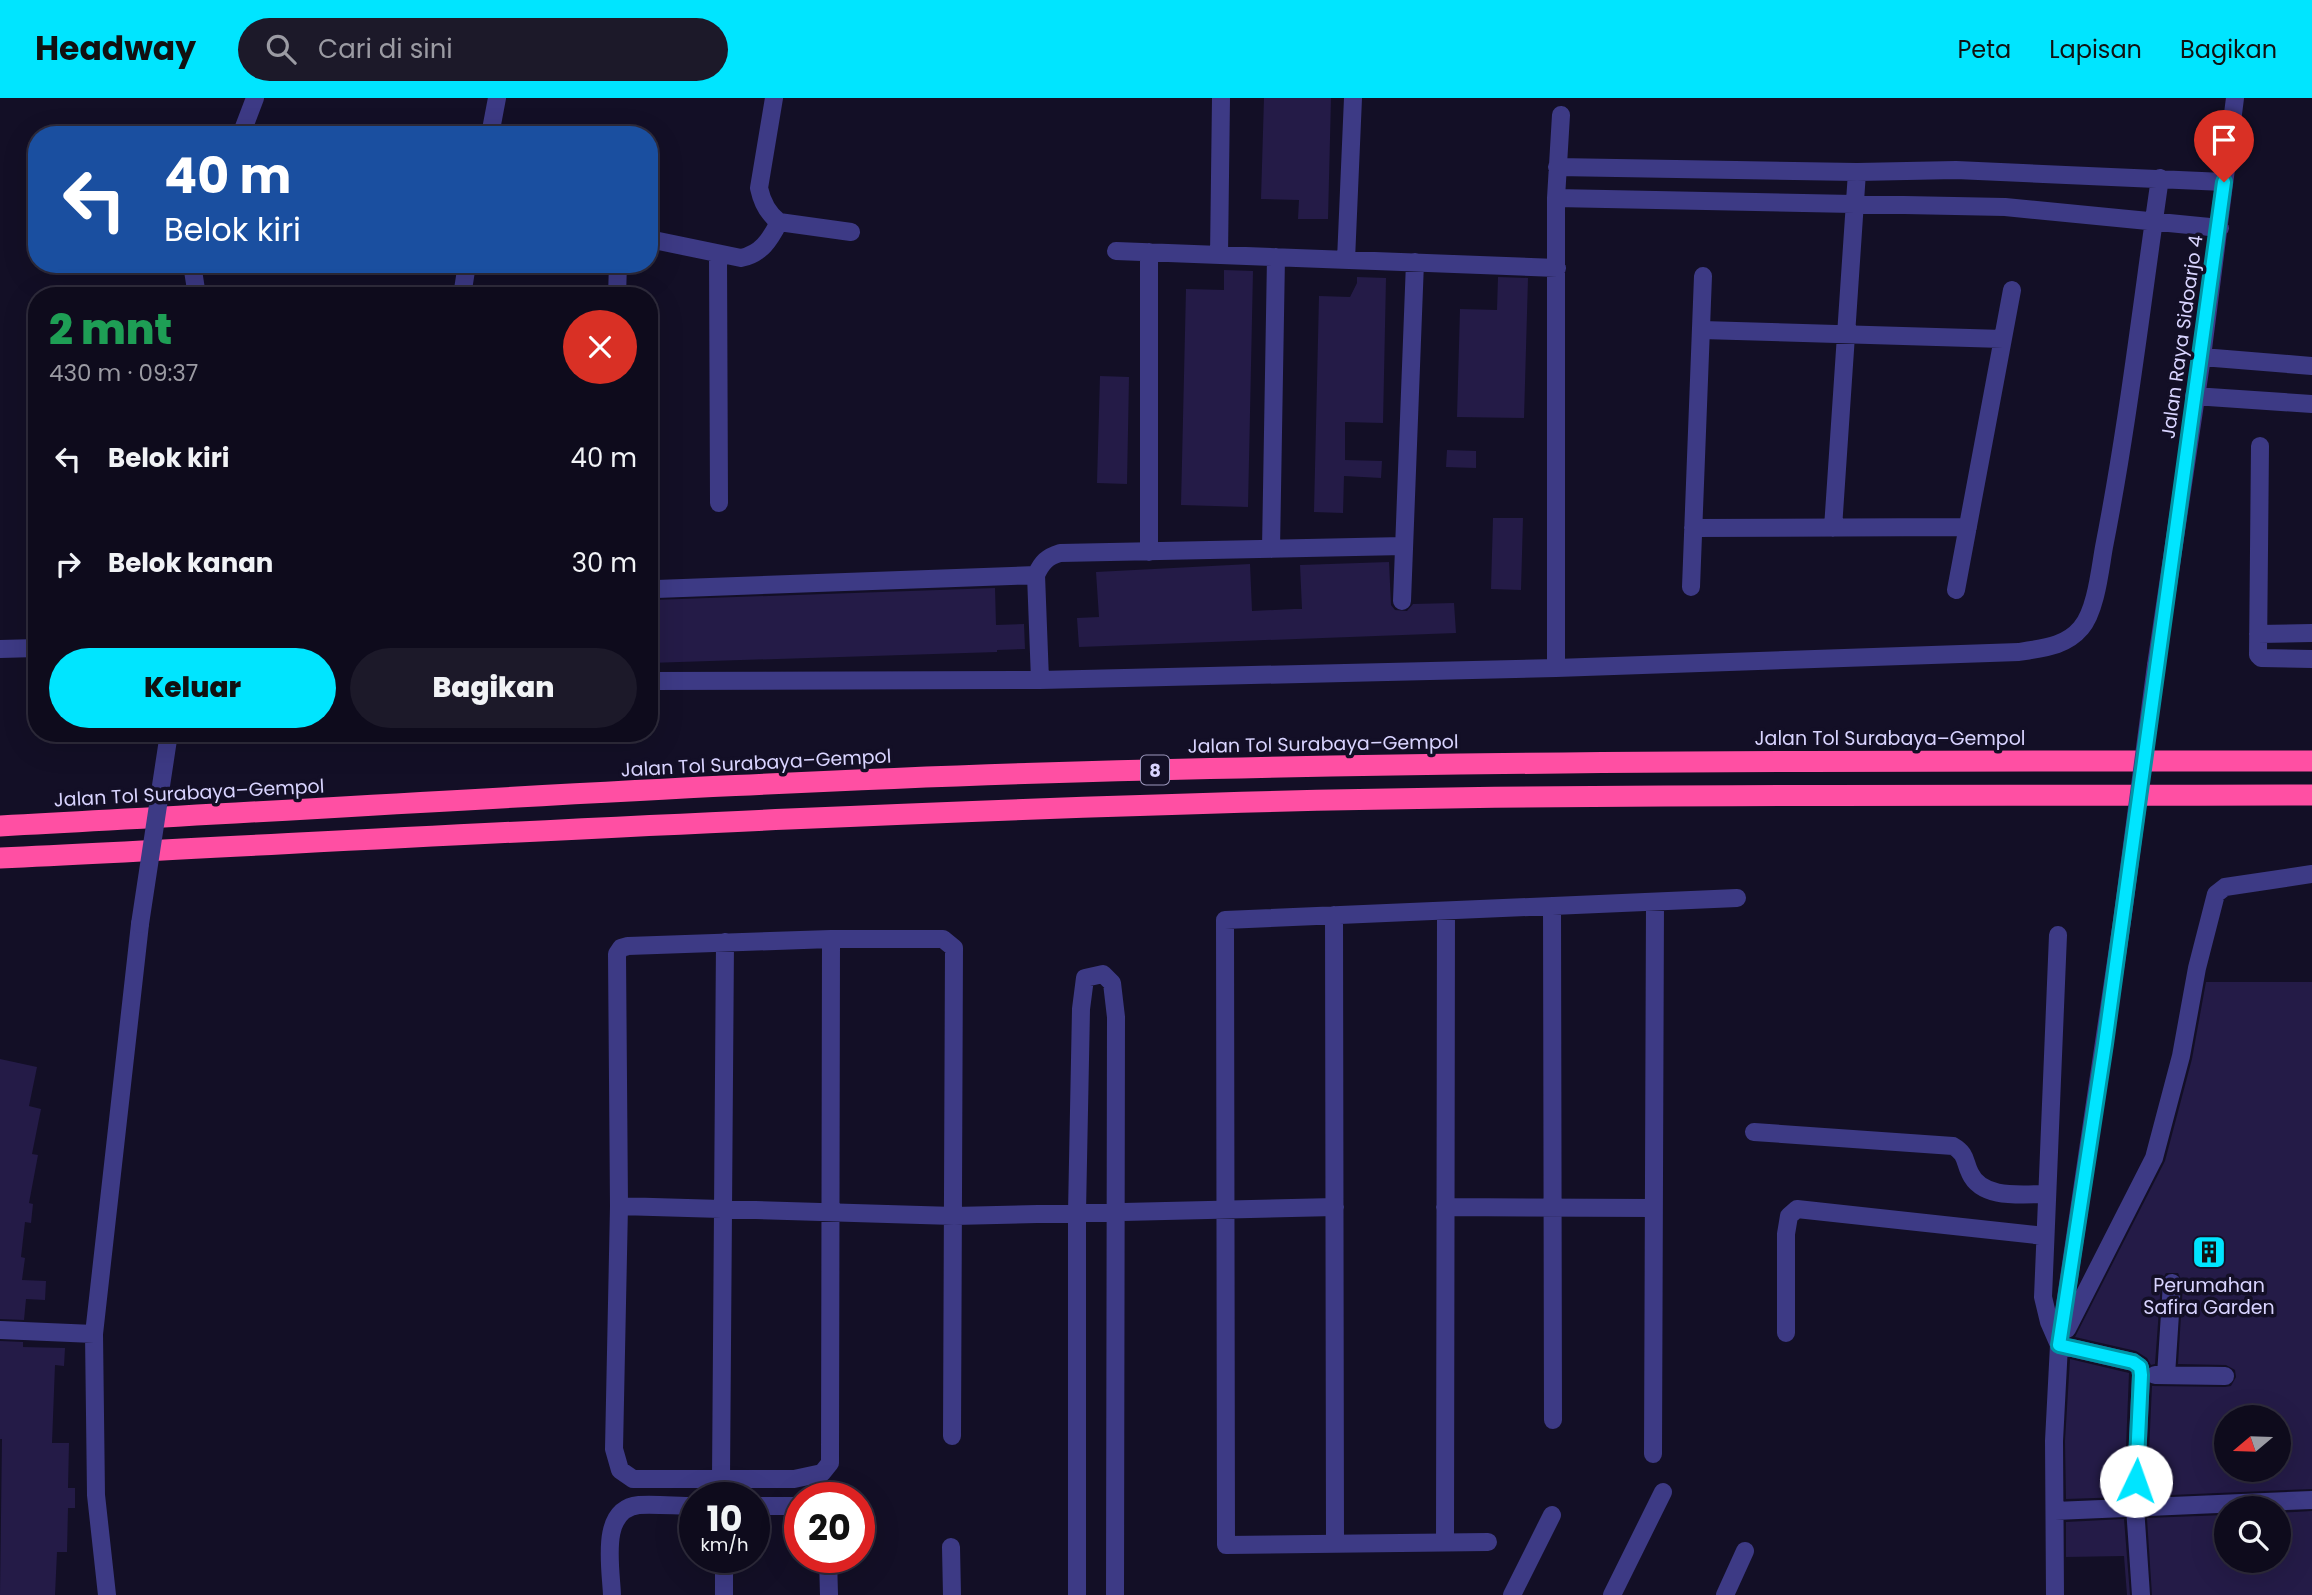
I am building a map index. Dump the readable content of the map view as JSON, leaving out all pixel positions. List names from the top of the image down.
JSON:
{
  "streets": {
    "highway": ["Jalan Tol Surabaya–Gempol", "8"],
    "street": ["Jalan Raya Sidoarjo 4"]
  },
  "places": {
    "building": ["Perumahan Safira Garden"]
  },
  "north": "left",
  "page": {
    "header": "Headway",
    "search": "Cari di sini",
    "nav": ["Peta", "Lapisan", "Bagikan"],
    "turn": ["40 m", "Belok kiri"],
    "heading": ["2 mnt", "430 m · 09:37"],
    "list": [
      {
        "name": "Belok kiri",
        "value": "40 m"
      },
      {
        "name": "Belok kanan",
        "value": "30 m"
      }
    ],
    "buttons": ["Keluar", "Bagikan"],
    "speed": "10 km/h",
    "limit": "20"
  }
}
